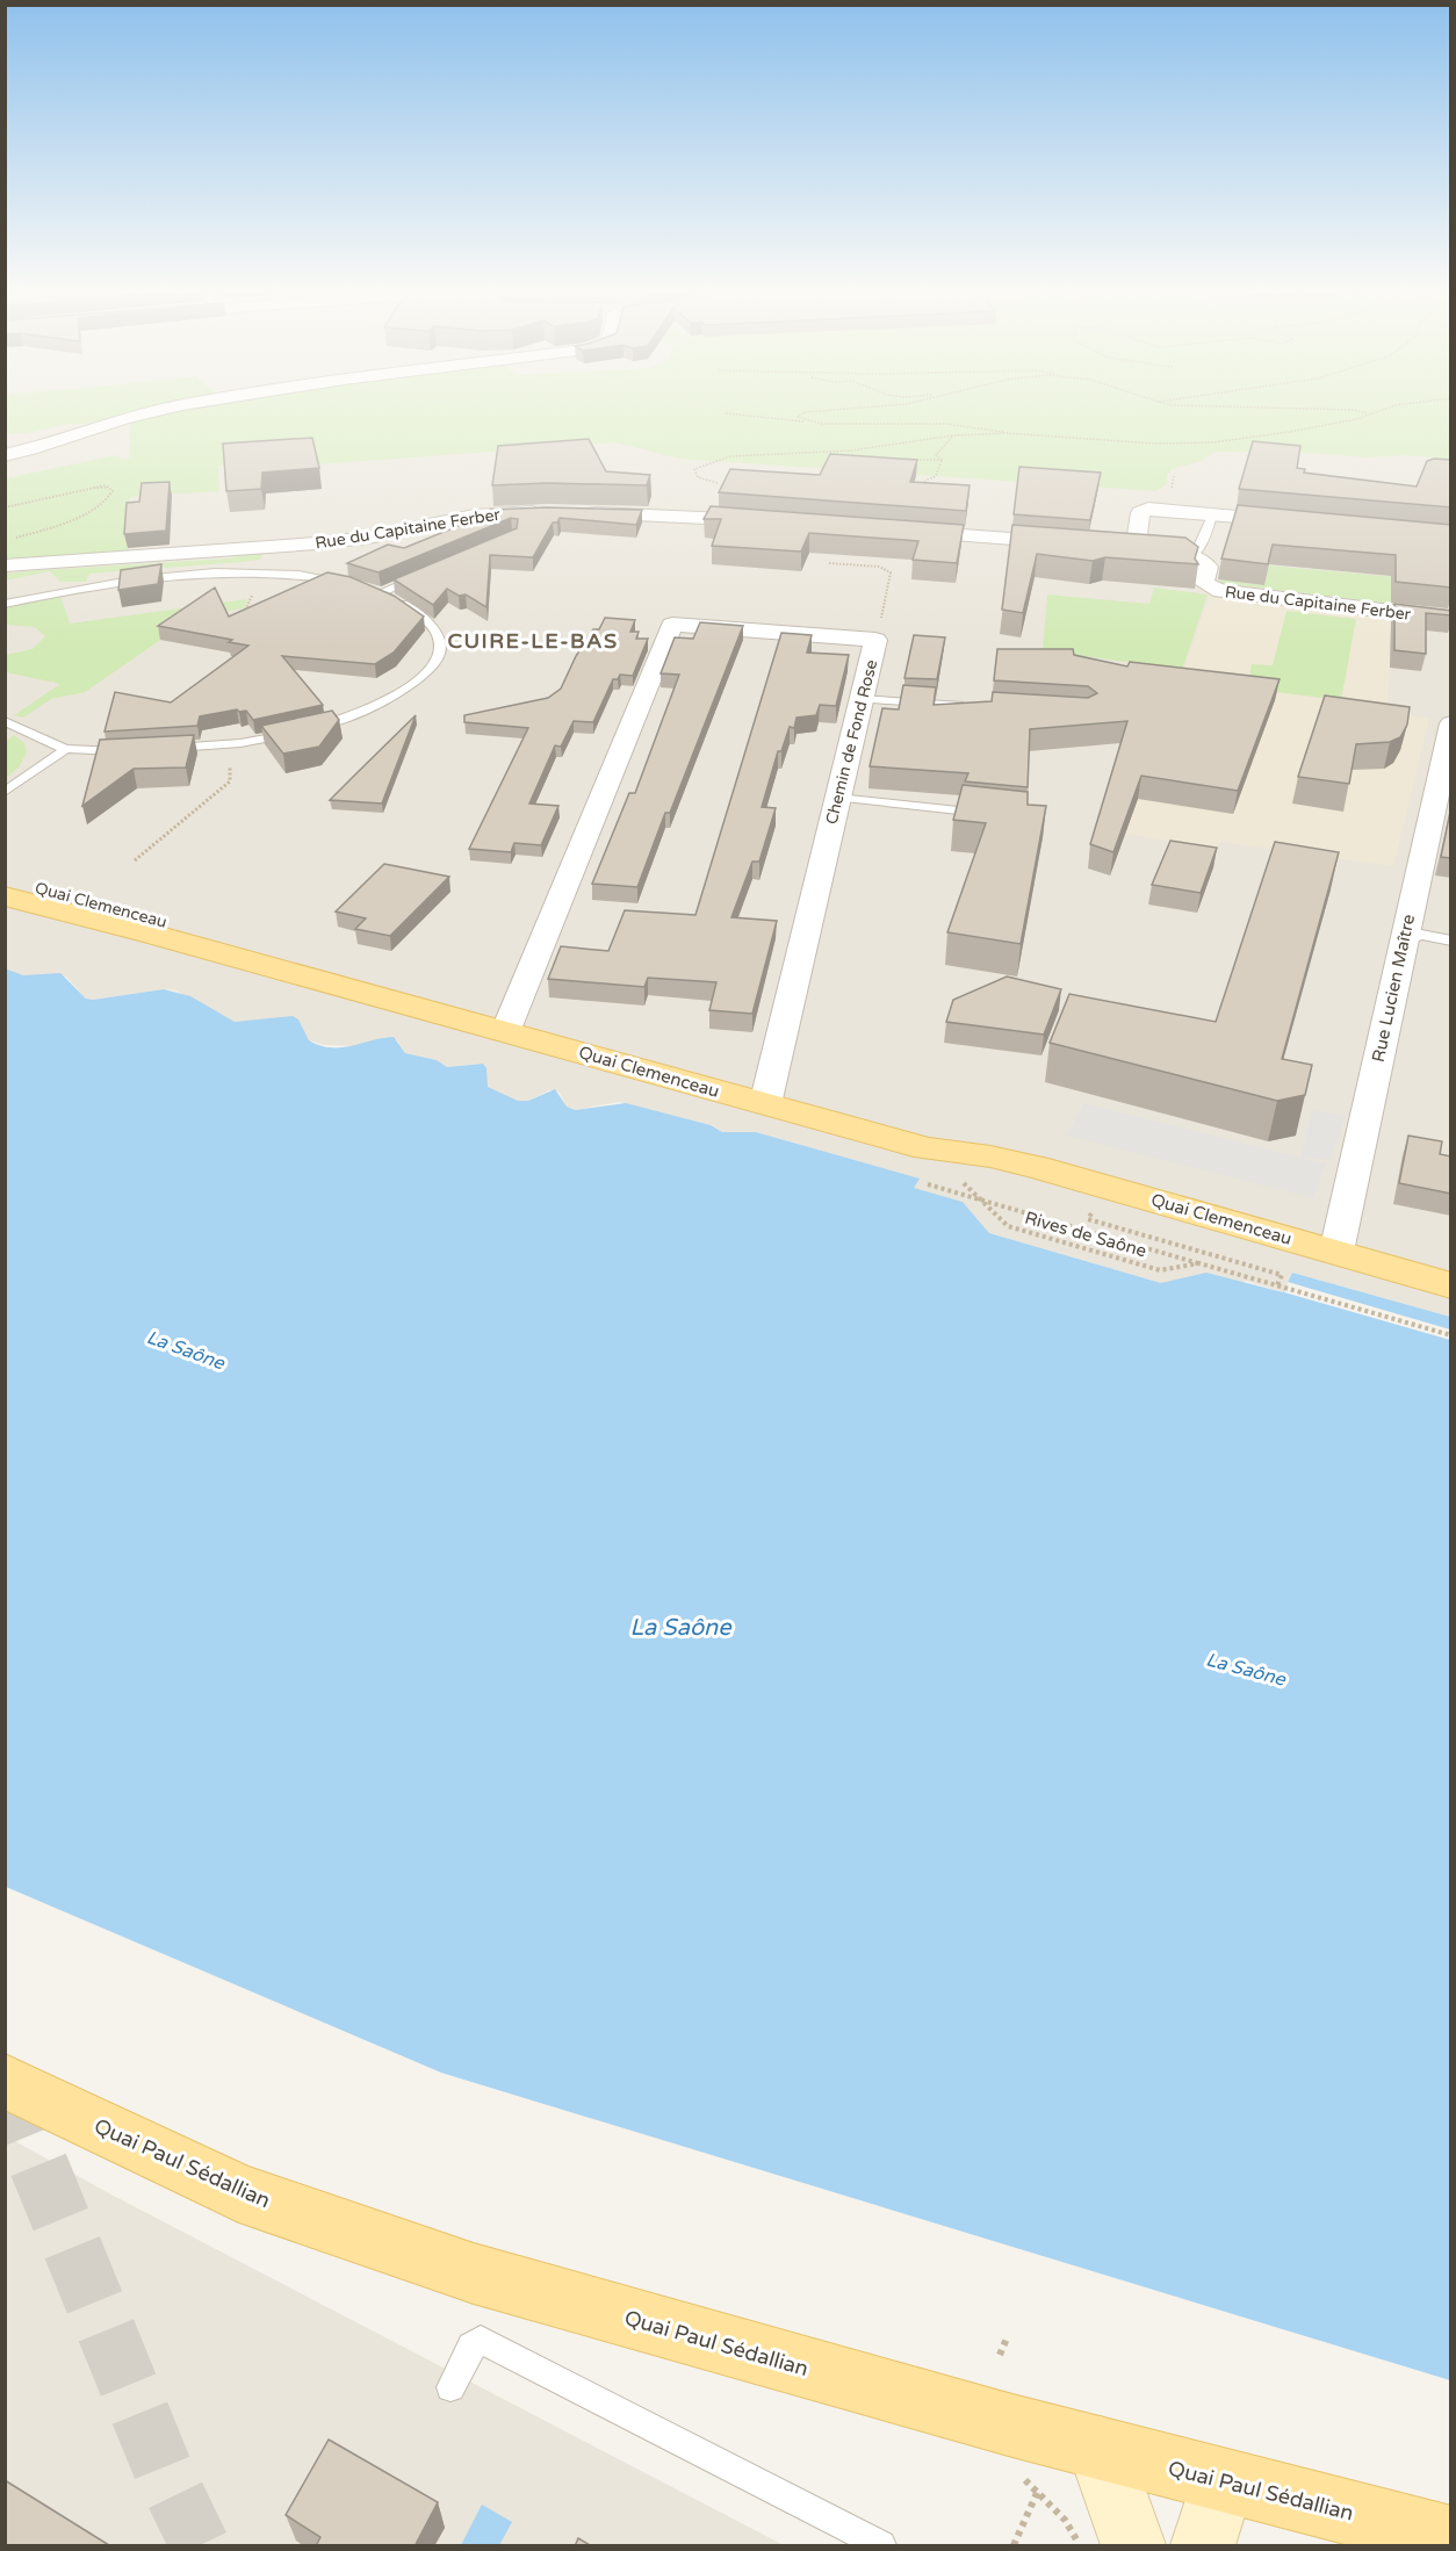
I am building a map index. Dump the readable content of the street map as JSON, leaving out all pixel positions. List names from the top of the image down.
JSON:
{
  "streets": {
    "main road": ["Quai Clemenceau", "Quai Paul Sédallian"],
    "street": ["Rue du Capitaine Ferber", "Chemin de Fond Rose", "Rue Lucien Maître"],
    "path": ["Rives de Saône"]
  },
  "crossings": [
    ["Chemin de Fond Rose", "Quai Clemenceau"],
    ["Quai Clemenceau", "Rue Lucien Maître"]
  ],
  "districts": ["CUIRE-LE-BAS"],
  "water": ["La Saône"]
}
